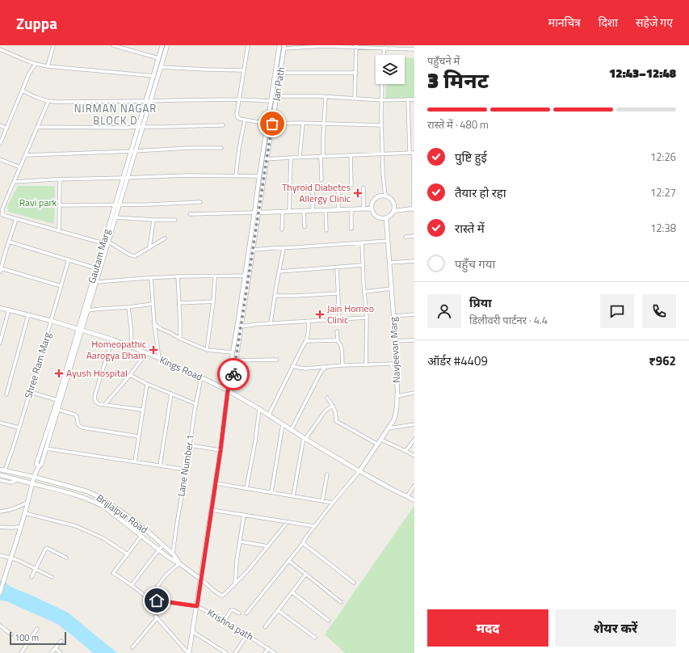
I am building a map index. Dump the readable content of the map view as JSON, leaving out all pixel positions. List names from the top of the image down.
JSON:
{
  "streets": {
    "street": [
      "Jan Path",
      "Gautam Marg",
      "Navjeevan Marg",
      "Shree Ram Marg",
      "Kings Road",
      "Lane Number 1",
      "Brijlalpur Road",
      "Krishna path"
    ]
  },
  "crossings": [
    ["Jan Path", "Kings Road"],
    ["Jan Path", "Brijlalpur Road"],
    ["Jan Path", "Krishna path"],
    ["Gautam Marg", "Kings Road"],
    ["Navjeevan Marg", "Kings Road"],
    ["Shree Ram Marg", "Kings Road"],
    ["Shree Ram Marg", "Brijlalpur Road"],
    ["Kings Road", "Lane Number 1"],
    ["Lane Number 1", "Brijlalpur Road"]
  ],
  "districts": ["NIRMAN NAGAR BLOCK D"],
  "parks": ["Ravi park"],
  "places": {
    "health": [
      "Thyroid Diabetes Allergy Clinic",
      "Jain Homeo Clinic",
      "Homeopathic Aarogya Dham",
      "Ayush Hospital"
    ]
  },
  "scale_bar": "100 m",
  "page": {
    "header": "Zuppa",
    "nav": ["मानचित्र", "दिशा", "सहेजे गए"],
    "heading": ["3 मिनट", "पहुँचने में", "12:43–12:48"],
    "panel": [
      "प्रिया",
      "डिलीवरी पार्टनर · 4.4",
      "ऑर्डर #4409",
      "₹962"
    ],
    "bar": "रास्ते में · 480 m",
    "list": [
      ["पुष्टि हुई", "12:26"],
      ["तैयार हो रहा", "12:27"],
      ["रास्ते में", "12:38"],
      "पहुँच गया"
    ],
    "buttons": ["मदद", "शेयर करें"],
    "scale": "100 m"
  }
}
